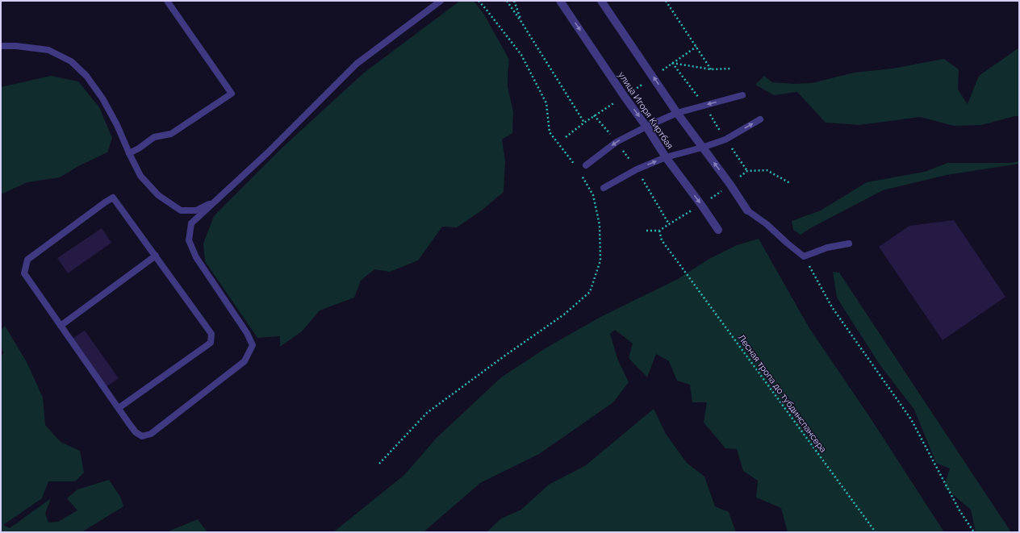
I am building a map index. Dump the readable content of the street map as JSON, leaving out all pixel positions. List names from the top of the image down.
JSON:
{
  "streets": {
    "street": ["улица Игоря Киртбая"],
    "path": ["Лесная тропа до тубдинспансера"]
  }
}
